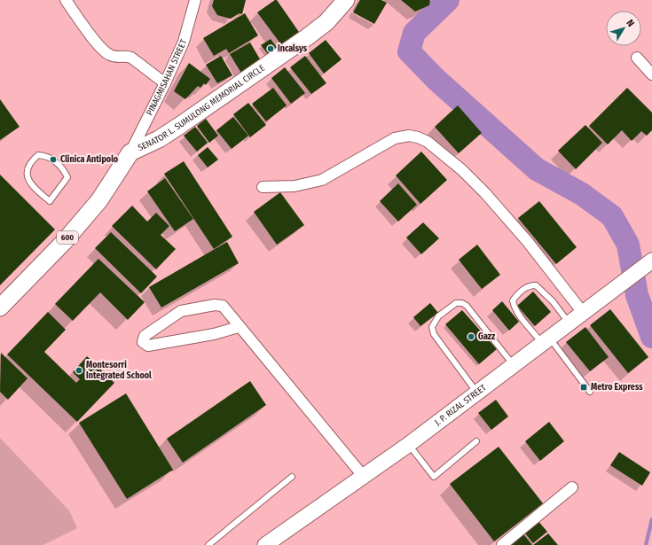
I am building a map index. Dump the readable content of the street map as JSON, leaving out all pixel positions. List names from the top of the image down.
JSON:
{
  "streets": {
    "main road": ["SENATOR L. SUMULONG MEMORIAL CIRCLE", "600", "J. P. RIZAL STREET"],
    "street": ["PINAGMISAHAN STREET"]
  },
  "crossings": [
    ["PINAGMISAHAN STREET", "SENATOR L. SUMULONG MEMORIAL CIRCLE"]
  ],
  "places": {
    "other": [
      "Incalsys",
      "Clinica Antipolo",
      "Gazz",
      "Montesorri Integrated School"
    ],
    "transit": ["Metro Express"]
  },
  "north": "top right"
}
